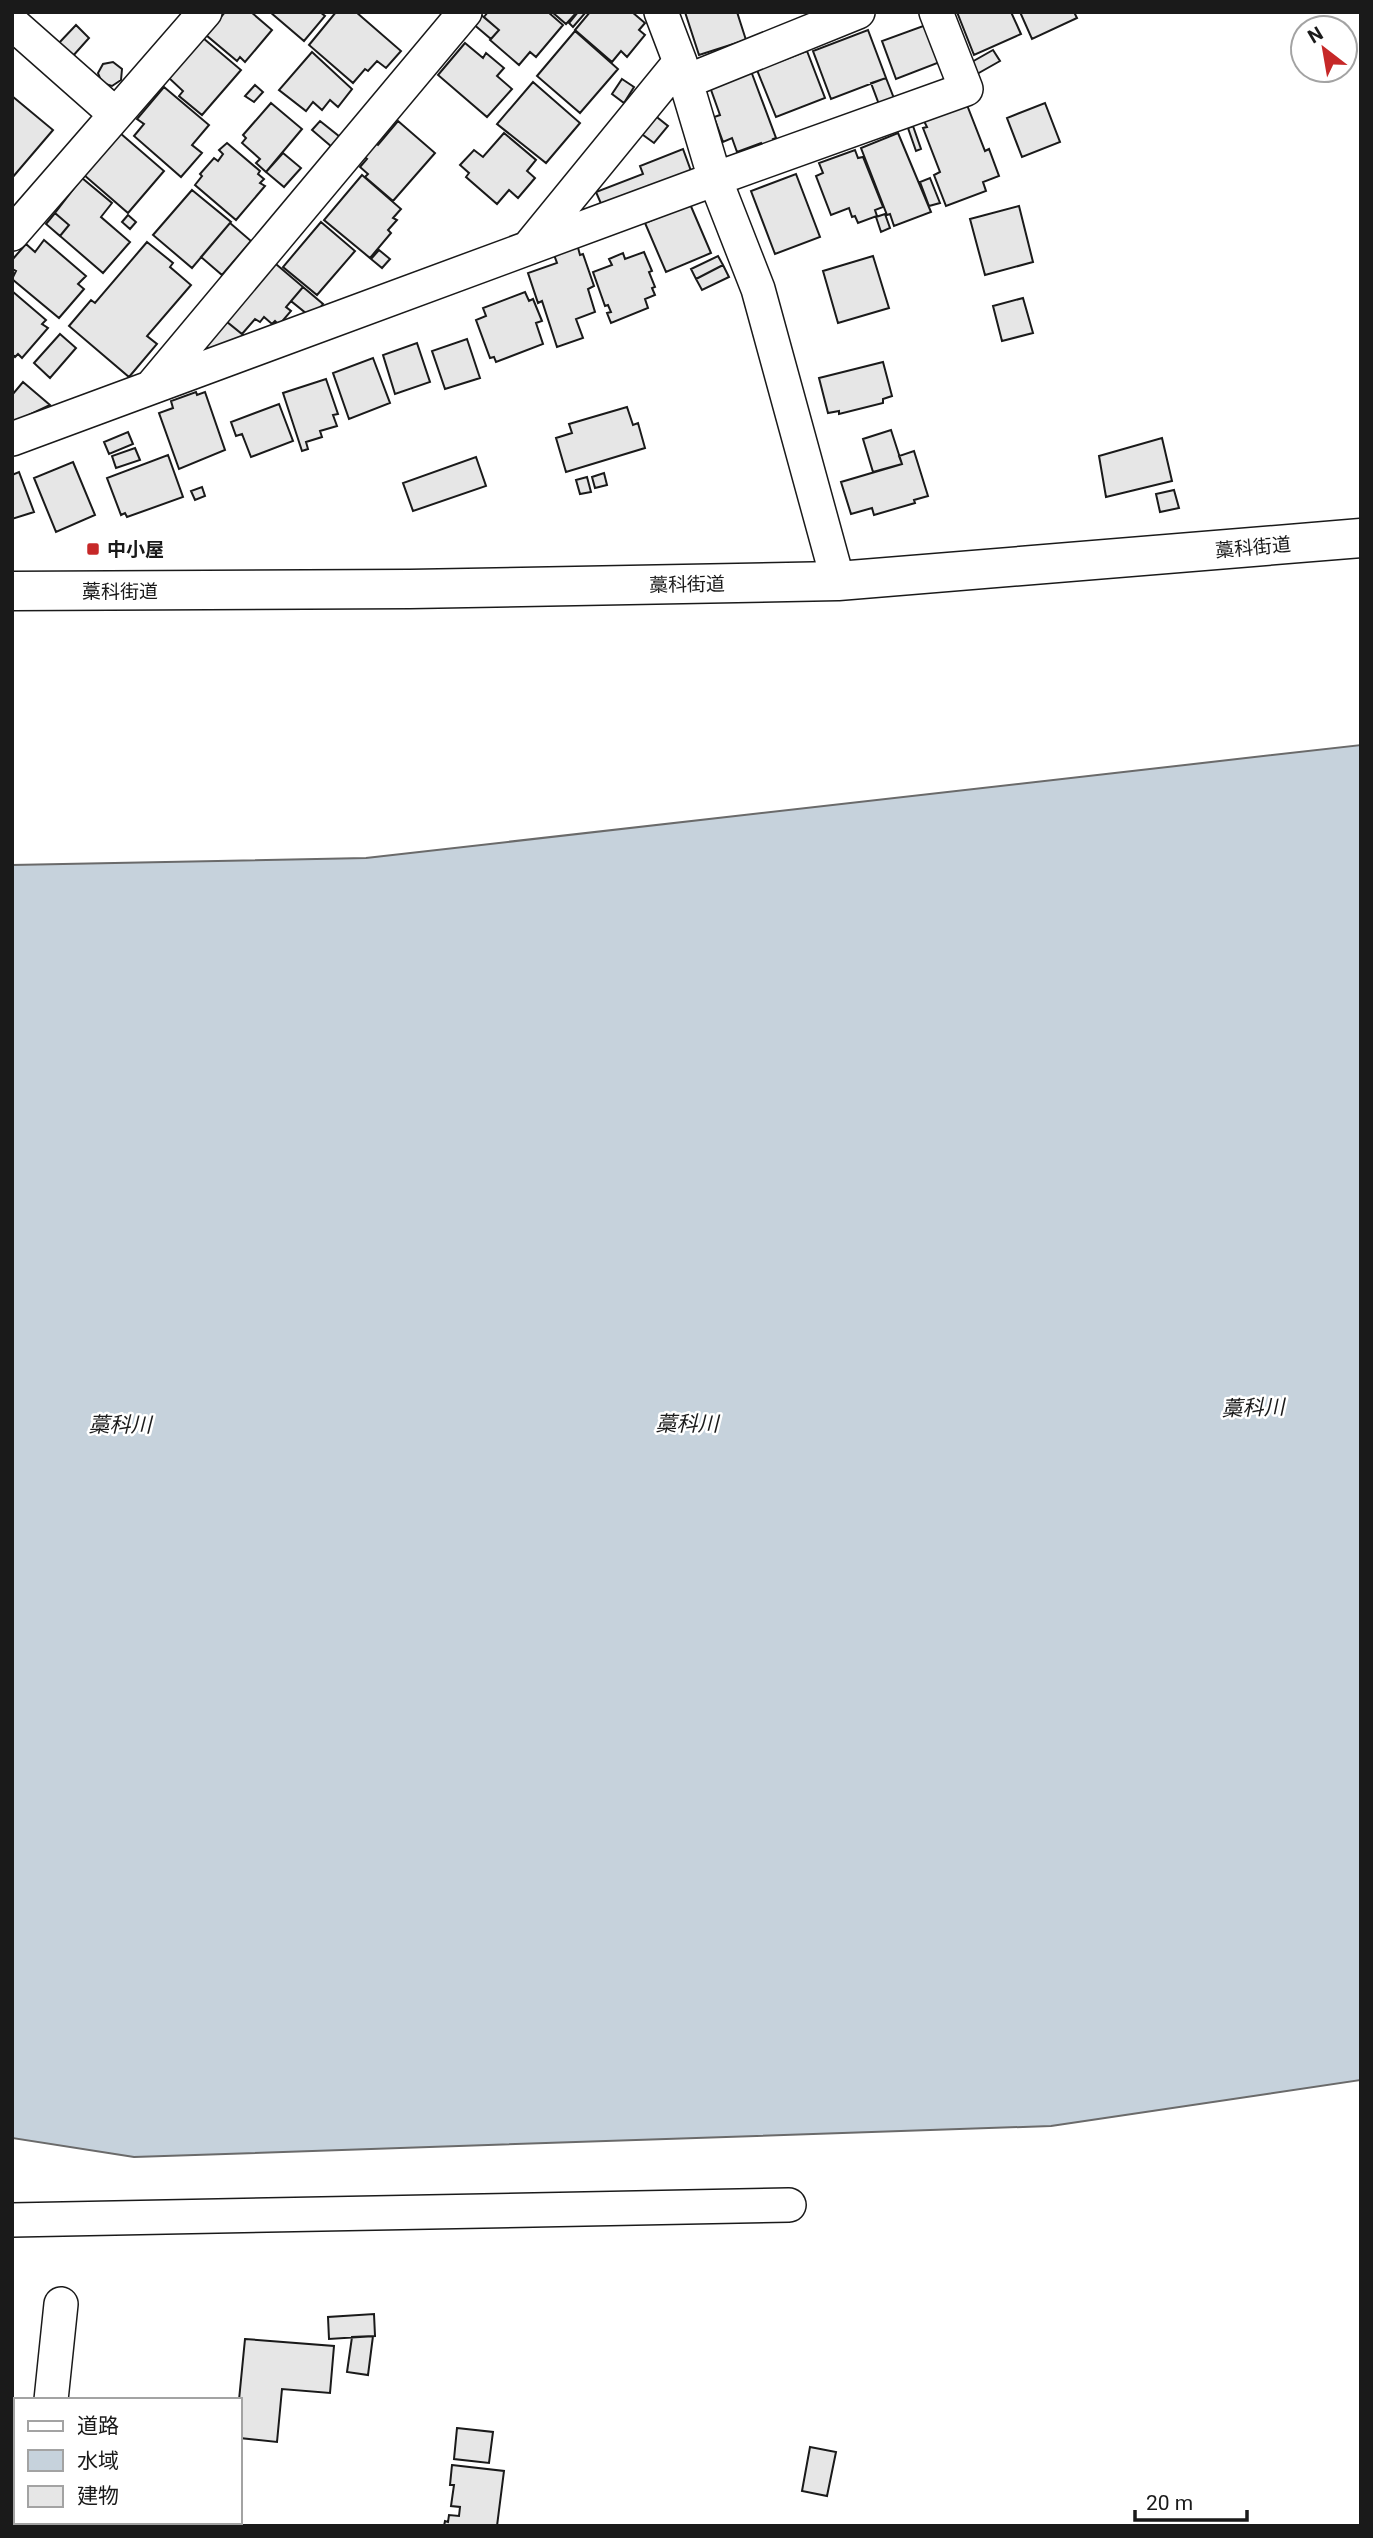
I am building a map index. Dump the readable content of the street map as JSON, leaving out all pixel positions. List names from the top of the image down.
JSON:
{
  "streets": {
    "highway": ["藁科街道"]
  },
  "water": ["藁科川"],
  "places": {
    "transit": ["中小屋"]
  },
  "legend": ["道路", "水域", "建物"],
  "scale_bar": "20 m",
  "north": "top left"
}
